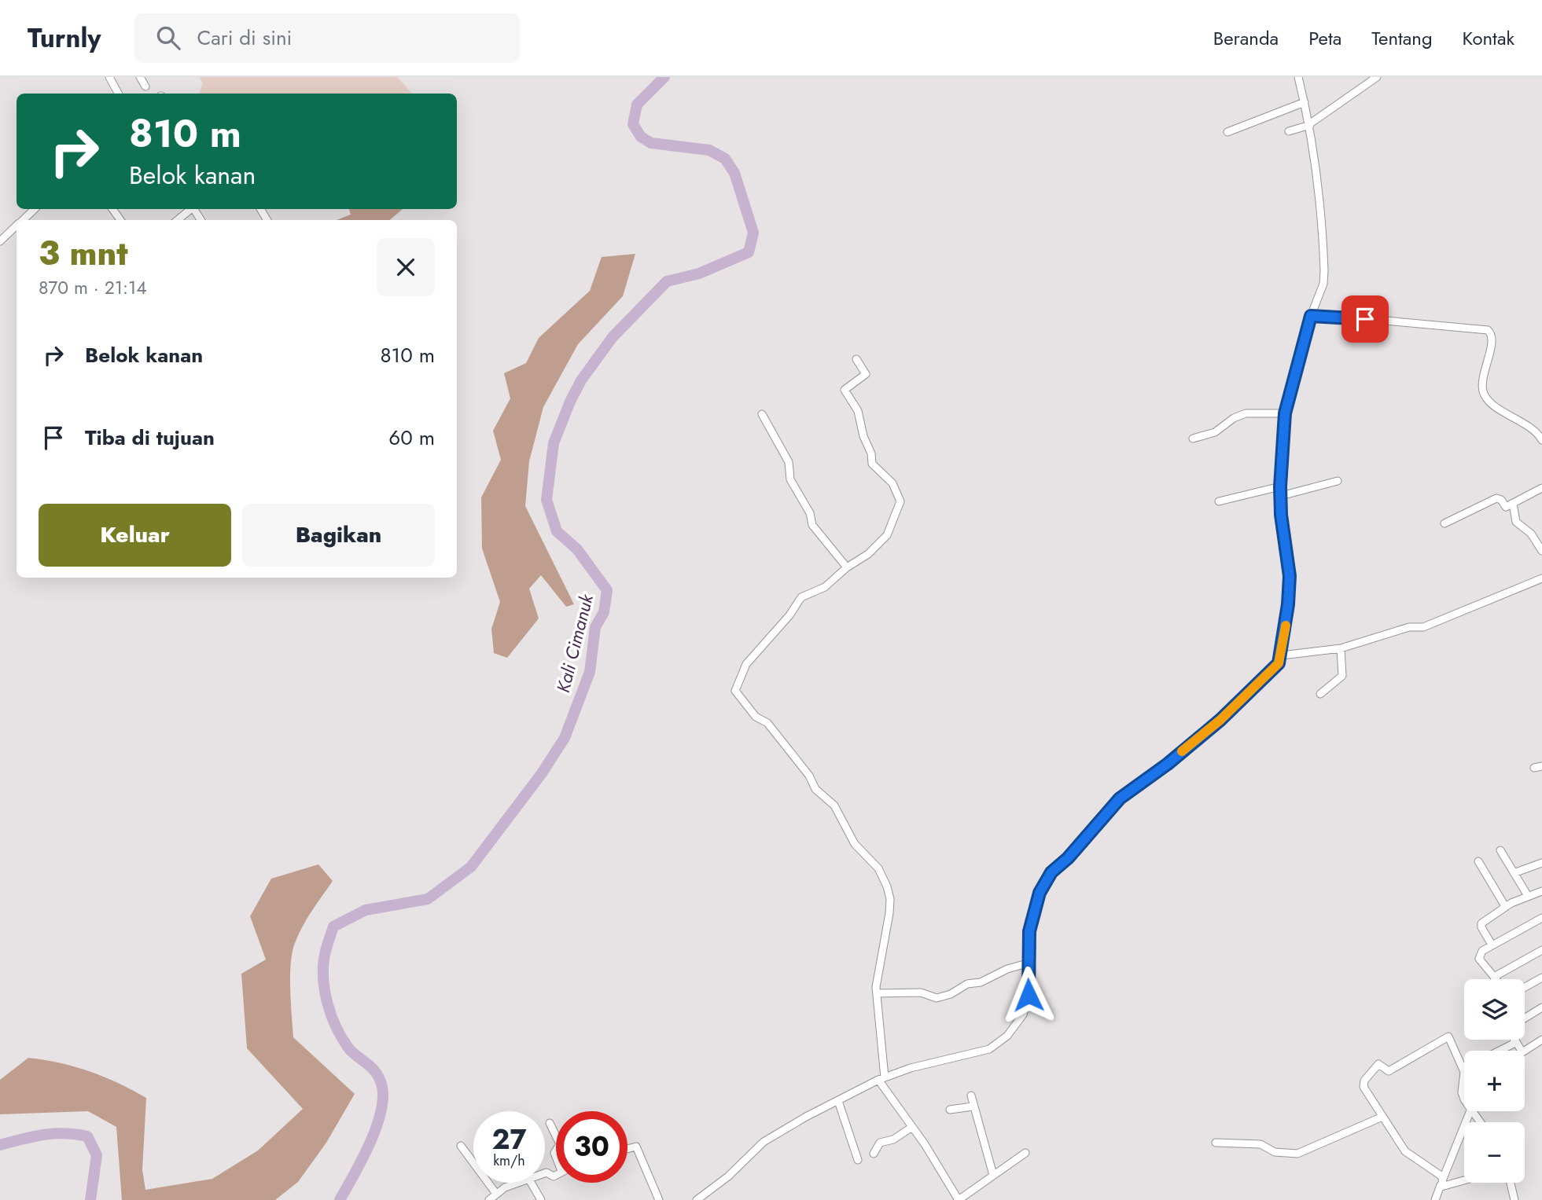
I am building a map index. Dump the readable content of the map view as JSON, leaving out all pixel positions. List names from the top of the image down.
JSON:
{
  "water": ["Kali Cimanuk"],
  "page": {
    "header": "Turnly",
    "search": "Cari di sini",
    "nav": [
      "Beranda",
      "Peta",
      "Tentang",
      "Kontak"
    ],
    "turn": ["810 m", "Belok kanan"],
    "heading": ["3 mnt", "870 m · 21:14"],
    "list": [
      {
        "name": "Belok kanan",
        "value": "810 m"
      },
      {
        "name": "Tiba di tujuan",
        "value": "60 m"
      }
    ],
    "buttons": ["Keluar", "Bagikan"],
    "map_buttons": ["+", "−"],
    "speed": "27 km/h",
    "limit": "30"
  }
}
